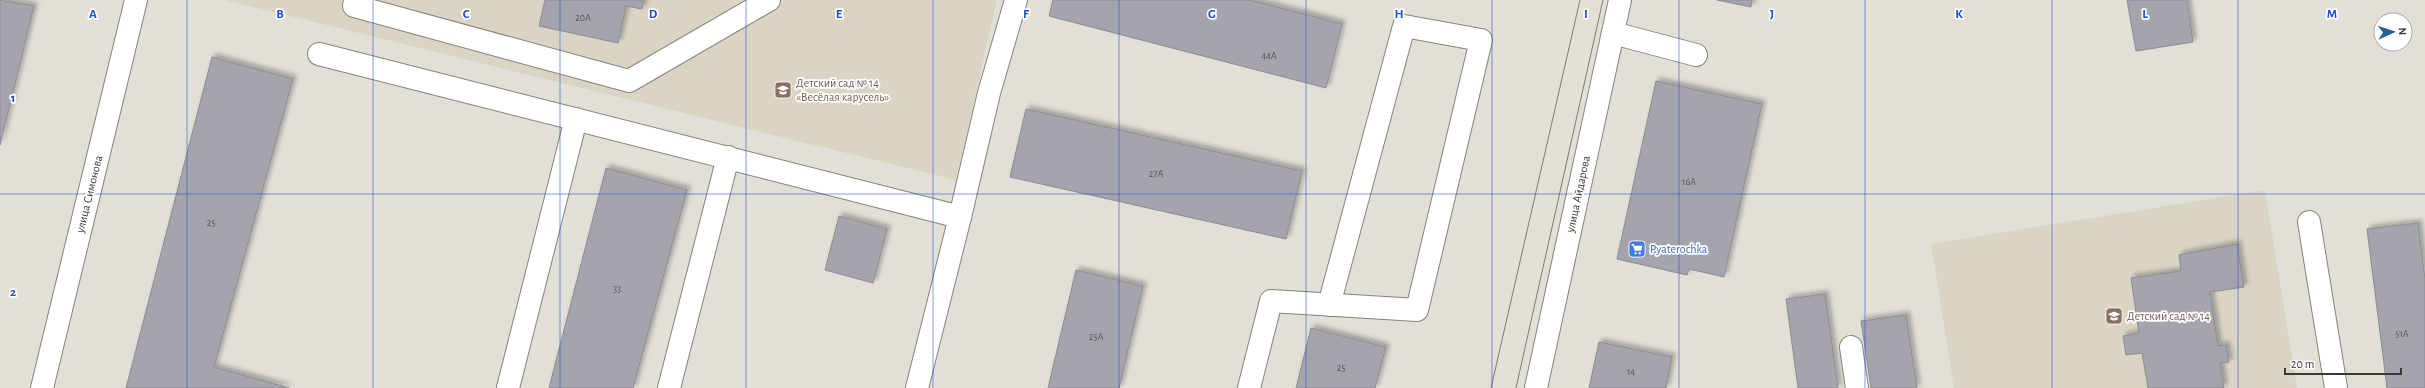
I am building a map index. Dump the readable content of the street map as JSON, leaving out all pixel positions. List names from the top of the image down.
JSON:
{
  "streets": {
    "street": ["улица Симонова", "улица Айдарова"]
  },
  "places": {
    "school or university": ["Детский сад № 14 «Весёлая карусель»", "Детский сад № 14"],
    "supermarket": ["Pyaterochka"]
  },
  "house_numbers": [
    "20А",
    "44А",
    "27А",
    "16А",
    "25",
    "33",
    "51А",
    "25А",
    "25",
    "14"
  ],
  "scale_bar": "20 m",
  "north": "right",
  "grid": {
    "columns": [
      "A",
      "B",
      "C",
      "D",
      "E",
      "F",
      "G",
      "H",
      "I",
      "J",
      "K",
      "L",
      "M"
    ],
    "rows": ["1", "2"]
  }
}
